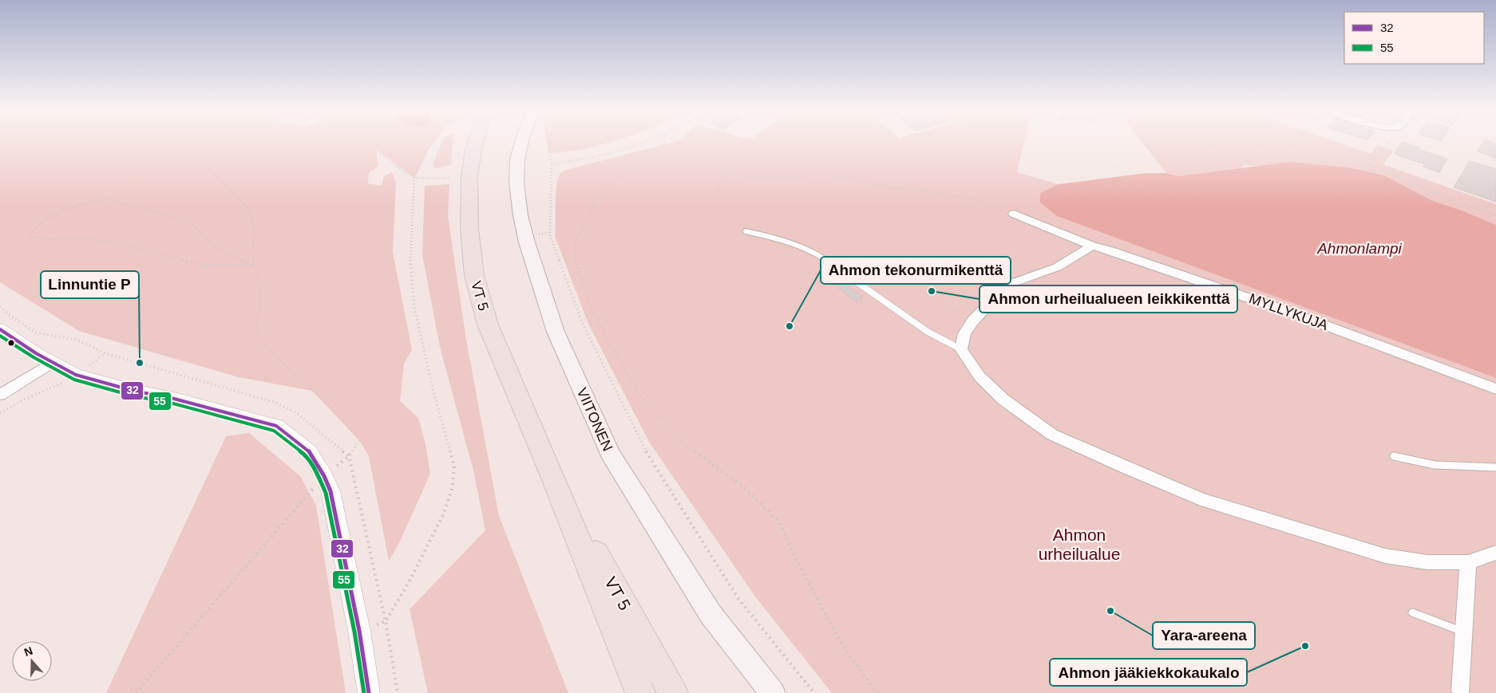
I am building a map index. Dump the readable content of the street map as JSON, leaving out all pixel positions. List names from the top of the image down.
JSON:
{
  "streets": {
    "highway": ["VT 5"],
    "main road": ["VIITONEN"],
    "street": ["MYLLYKUJA"]
  },
  "water": ["Ahmonlampi"],
  "parks": ["Ahmon urheilualue"],
  "places": [
    "Ahmon urheilualueen leikkikenttä",
    "Ahmon tekonurmikenttä",
    "Linnuntie P",
    "Yara-areena",
    "Ahmon jääkiekkokaukalo"
  ],
  "lines": ["transit line 32", "transit line 55"],
  "legend": ["32", "55"],
  "north": "top"
}
